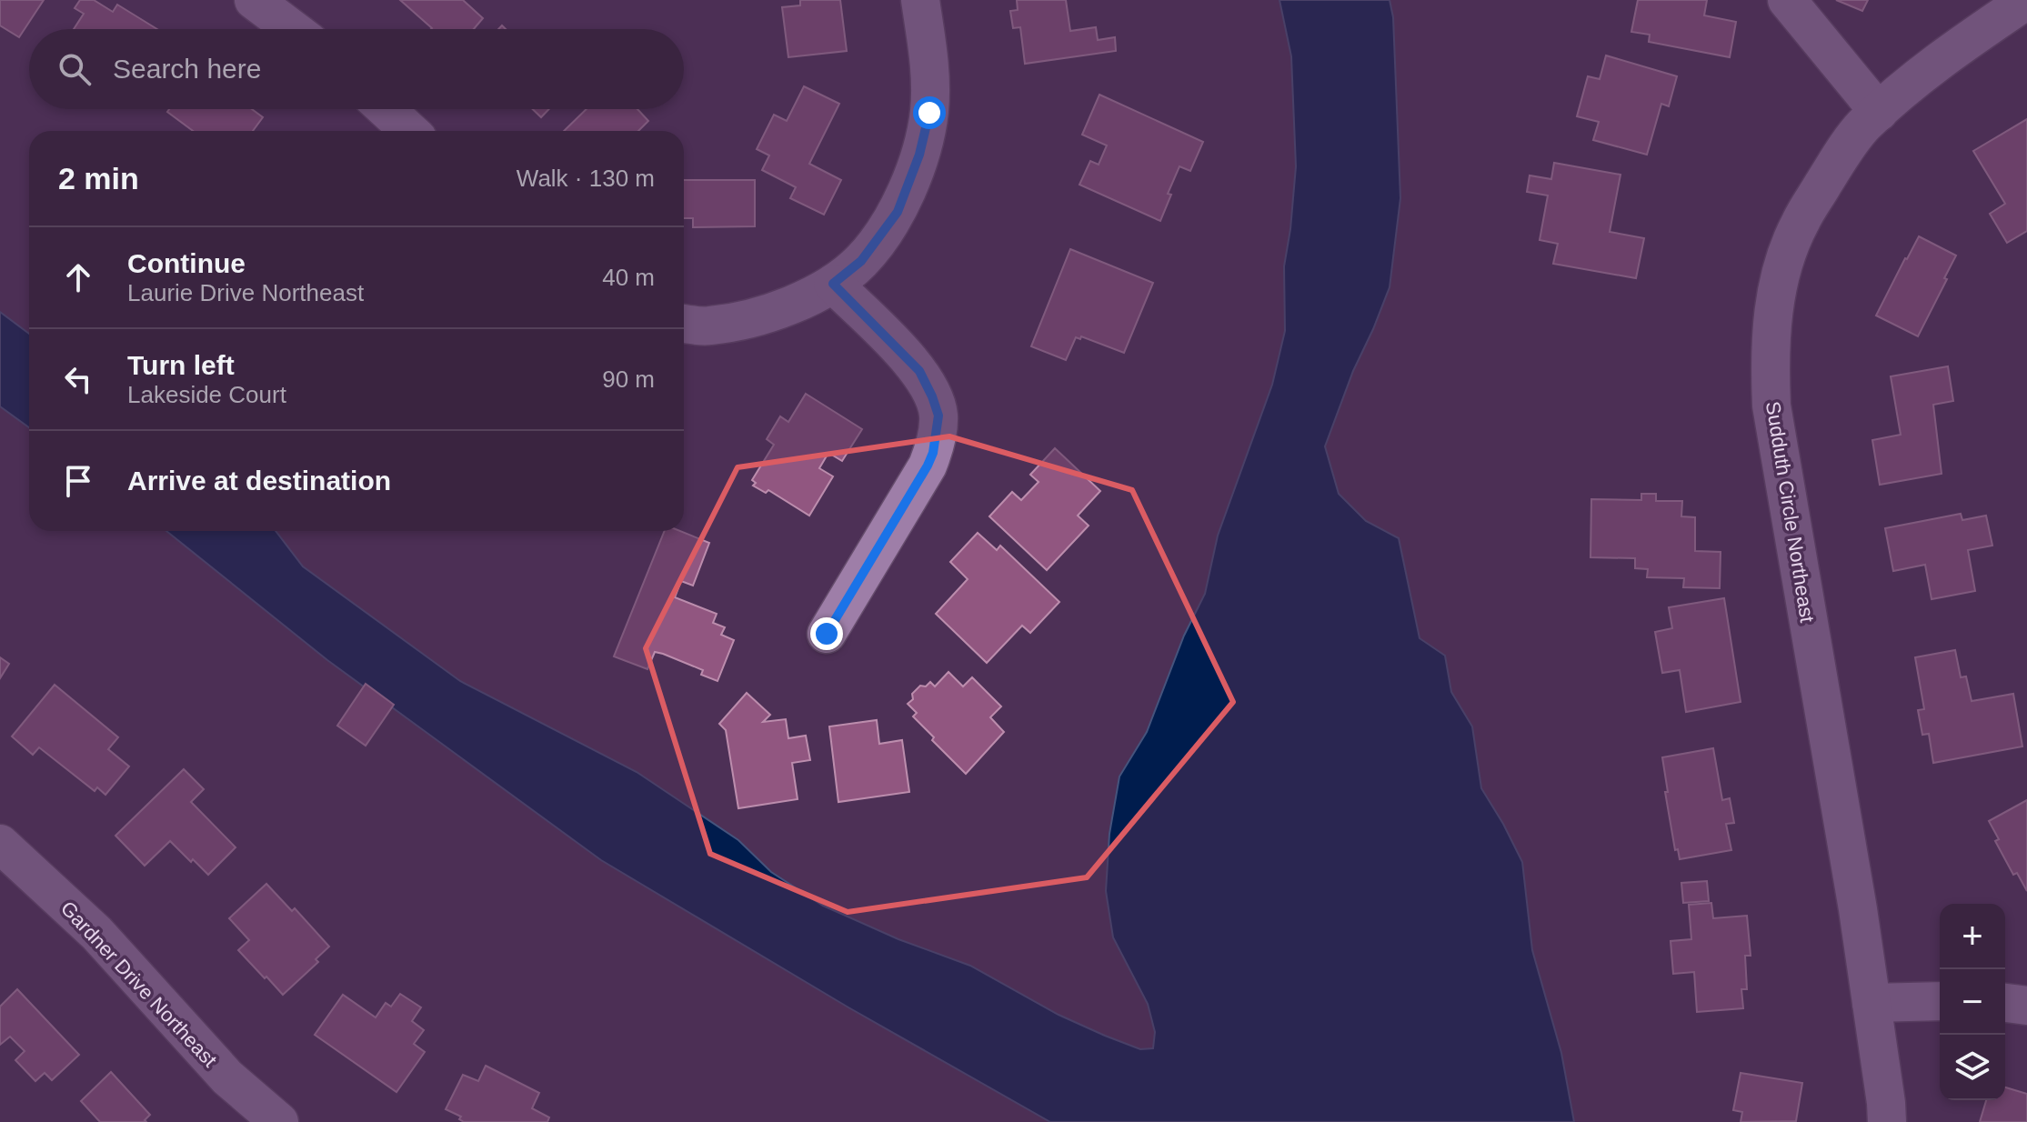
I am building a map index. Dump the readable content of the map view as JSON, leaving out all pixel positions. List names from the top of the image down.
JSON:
{
  "streets": {
    "street": ["Sudduth Circle Northeast", "Gardner Drive Northeast"]
  },
  "page": {
    "search": "Search here",
    "heading": ["2 min", "Walk · 130 m"],
    "list": [
      ["Continue", "Laurie Drive Northeast", "40 m"],
      ["Turn left", "Lakeside Court", "90 m"],
      "Arrive at destination"
    ],
    "map_buttons": ["+", "−"]
  }
}
